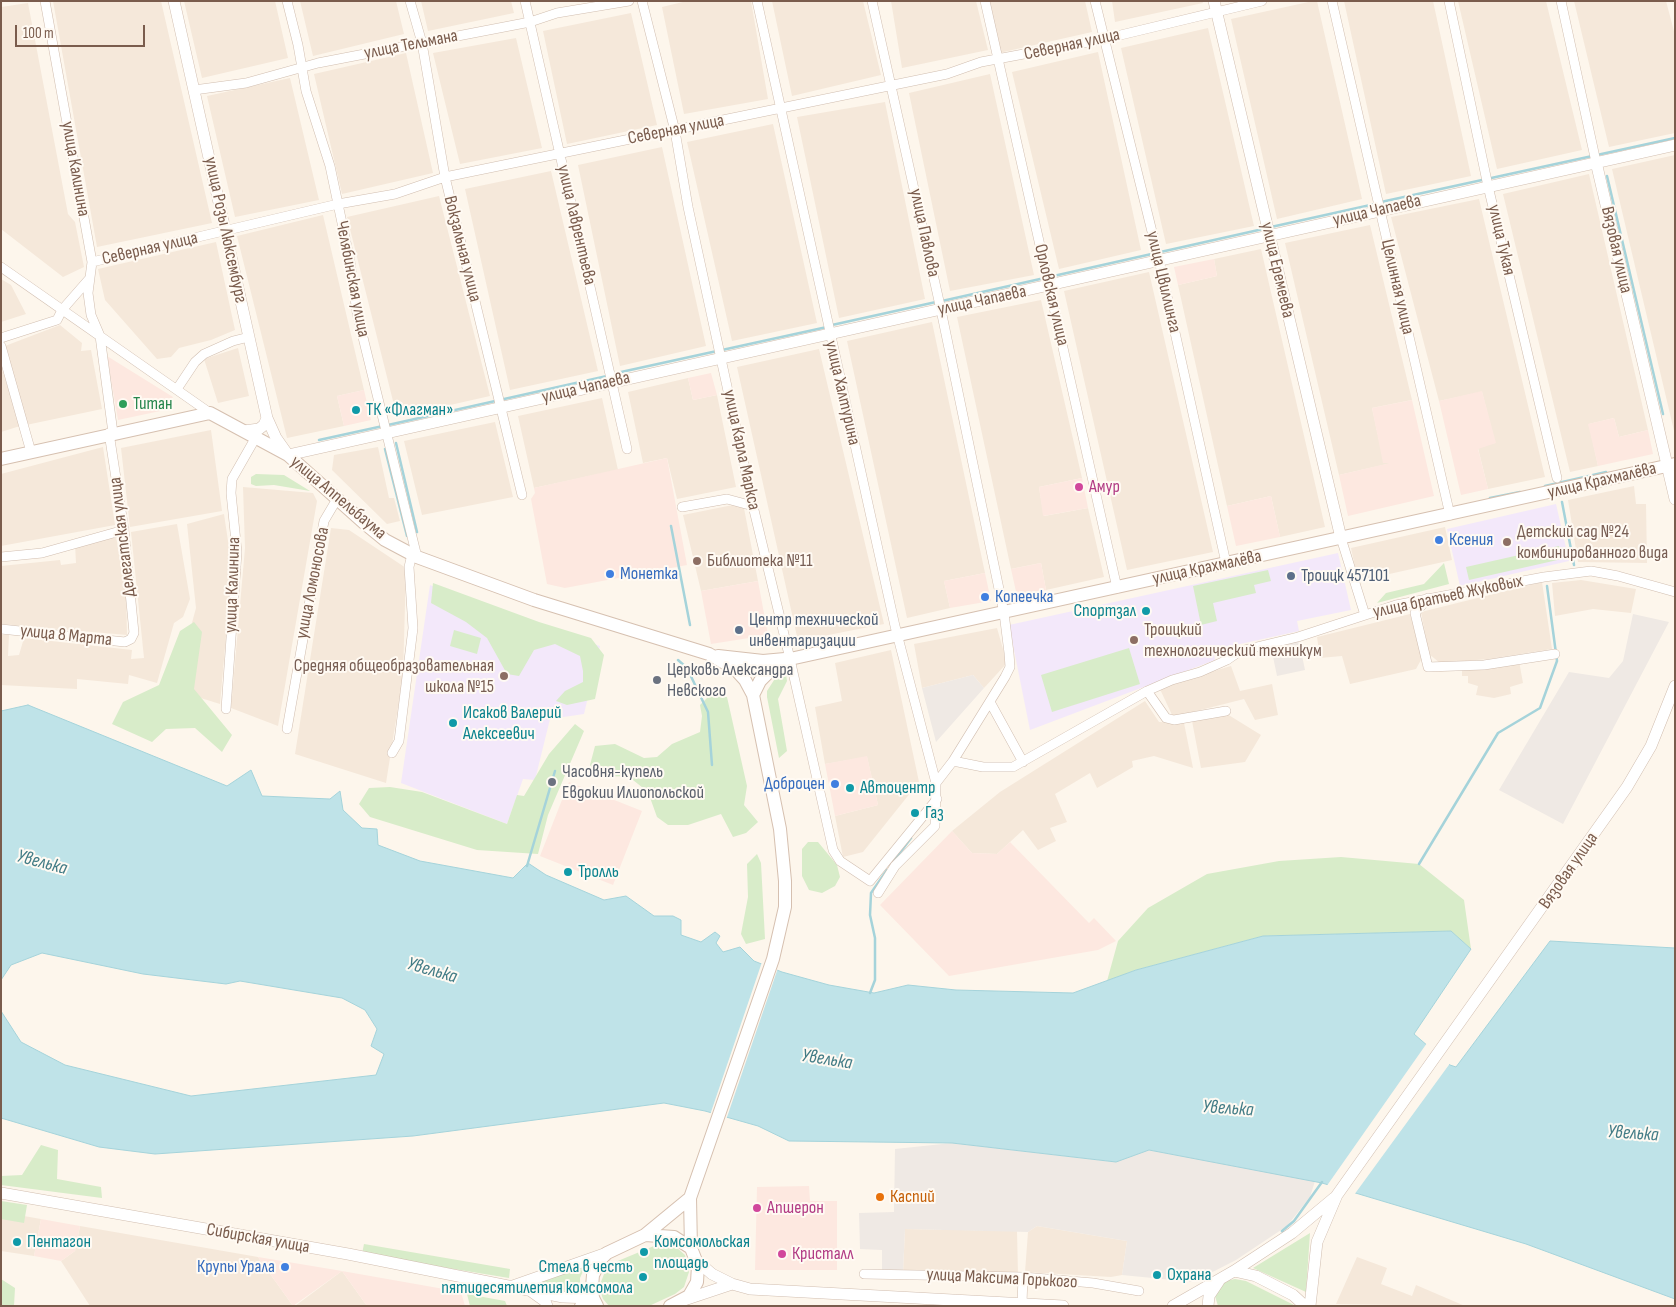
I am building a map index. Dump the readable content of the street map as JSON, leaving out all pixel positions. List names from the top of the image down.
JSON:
{
  "streets": {
    "main road": ["улица Крахмалёва", "улица Аппельбаума"],
    "street": [
      "улица Тельмана",
      "Северная улица",
      "улица Калинина",
      "улица Чапаева",
      "улица Лаврентьева",
      "улица Розы Люксембург",
      "улица Павлова",
      "улица Тукая",
      "Вокзальная улица",
      "Вязовая улица",
      "улица Еремеева",
      "Челябинская улица",
      "улица Цвиллинга",
      "Целинная улица",
      "Орловская улица",
      "улица Халтурина",
      "улица Карла Маркса",
      "Делегатская улица",
      "улица Ломоносова",
      "улица братьев Жуковых",
      "улица 8 Марта",
      "Сибирская улица",
      "улица Максима Горького"
    ]
  },
  "crossings": [
    ["улица Тельмана", "улица Лаврентьева"],
    ["улица Тельмана", "улица Розы Люксембург"],
    ["улица Тельмана", "Вокзальная улица"],
    ["улица Тельмана", "Челябинская улица"],
    ["Северная улица", "улица Калинина"],
    ["Северная улица", "улица Лаврентьева"],
    ["Северная улица", "улица Розы Люксембург"],
    ["Северная улица", "улица Павлова"],
    ["Северная улица", "Вокзальная улица"],
    ["Северная улица", "улица Еремеева"],
    ["Северная улица", "Челябинская улица"],
    ["Северная улица", "улица Цвиллинга"],
    ["Северная улица", "Орловская улица"],
    ["Северная улица", "улица Халтурина"],
    ["Северная улица", "улица Карла Маркса"],
    ["улица Калинина", "улица Аппельбаума"],
    ["улица Калинина", "Делегатская улица"],
    ["улица Чапаева", "улица Лаврентьева"],
    ["улица Чапаева", "улица Розы Люксембург"],
    ["улица Чапаева", "улица Павлова"],
    ["улица Чапаева", "улица Тукая"],
    ["улица Чапаева", "Вокзальная улица"],
    ["улица Чапаева", "Вязовая улица"],
    ["улица Чапаева", "улица Еремеева"],
    ["улица Чапаева", "Челябинская улица"],
    ["улица Чапаева", "улица Цвиллинга"],
    ["улица Чапаева", "Целинная улица"],
    ["улица Чапаева", "Орловская улица"],
    ["улица Чапаева", "улица Халтурина"],
    ["улица Чапаева", "улица Карла Маркса"],
    ["улица Чапаева", "улица Аппельбаума"],
    ["улица Розы Люксембург", "улица Аппельбаума"],
    ["улица Павлова", "улица Крахмалёва"],
    ["Вязовая улица", "улица Крахмалёва"],
    ["улица Еремеева", "улица Крахмалёва"],
    ["Челябинская улица", "улица Аппельбаума"],
    ["улица Цвиллинга", "улица Крахмалёва"],
    ["Целинная улица", "улица Крахмалёва"],
    ["Орловская улица", "улица Крахмалёва"],
    ["улица Халтурина", "улица Крахмалёва"],
    ["улица Карла Маркса", "улица Крахмалёва"],
    ["улица Крахмалёва", "улица Аппельбаума"],
    ["улица Аппельбаума", "Делегатская улица"],
    ["улица Аппельбаума", "улица Ломоносова"],
    ["Делегатская улица", "улица 8 Марта"]
  ],
  "water": ["Увелька"],
  "places": [
    "Титан",
    "ТК «Флагман»",
    "Амур",
    "Ксения",
    "Детский сад №24 комбинированного вида",
    "Библиотека №11",
    "Монетка",
    "Троицк 457101",
    "Копеечка",
    "Спортзал",
    "Центр технической инвентаризации",
    "Троицкий технологический техникум",
    "Средняя общеобразовательная школа №15",
    "Церковь Александра Невского",
    "Исаков Валерий Алексеевич",
    "Часовня-купель Евдокии Илиопольской",
    "Доброцен",
    "Автоцентр",
    "Газ",
    "Тролль",
    "Каспий",
    "Апшерон",
    "Пентагон",
    "Комсомольская площадь",
    "Кристалл",
    "Крупы Урала",
    "Охрана",
    "Стела в честь пятидесятилетия комсомола"
  ],
  "scale_bar": "100 m"
}
